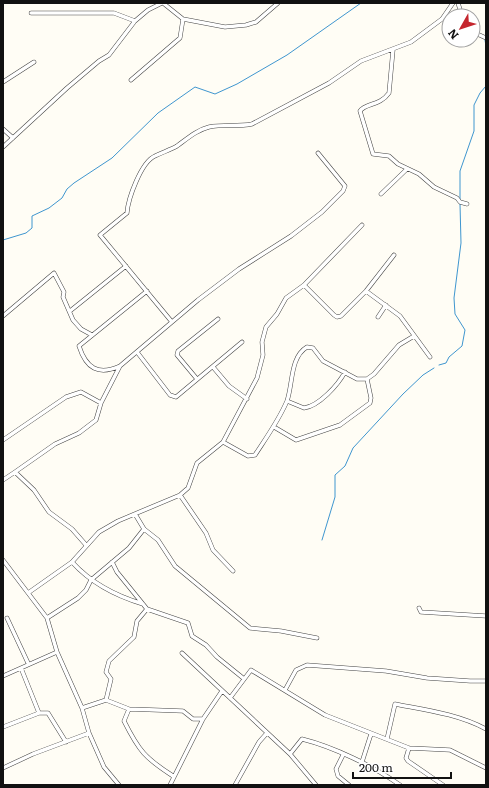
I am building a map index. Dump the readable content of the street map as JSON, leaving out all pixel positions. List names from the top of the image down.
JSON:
{
  "scale_bar": "200 m",
  "north": "bottom left"
}
